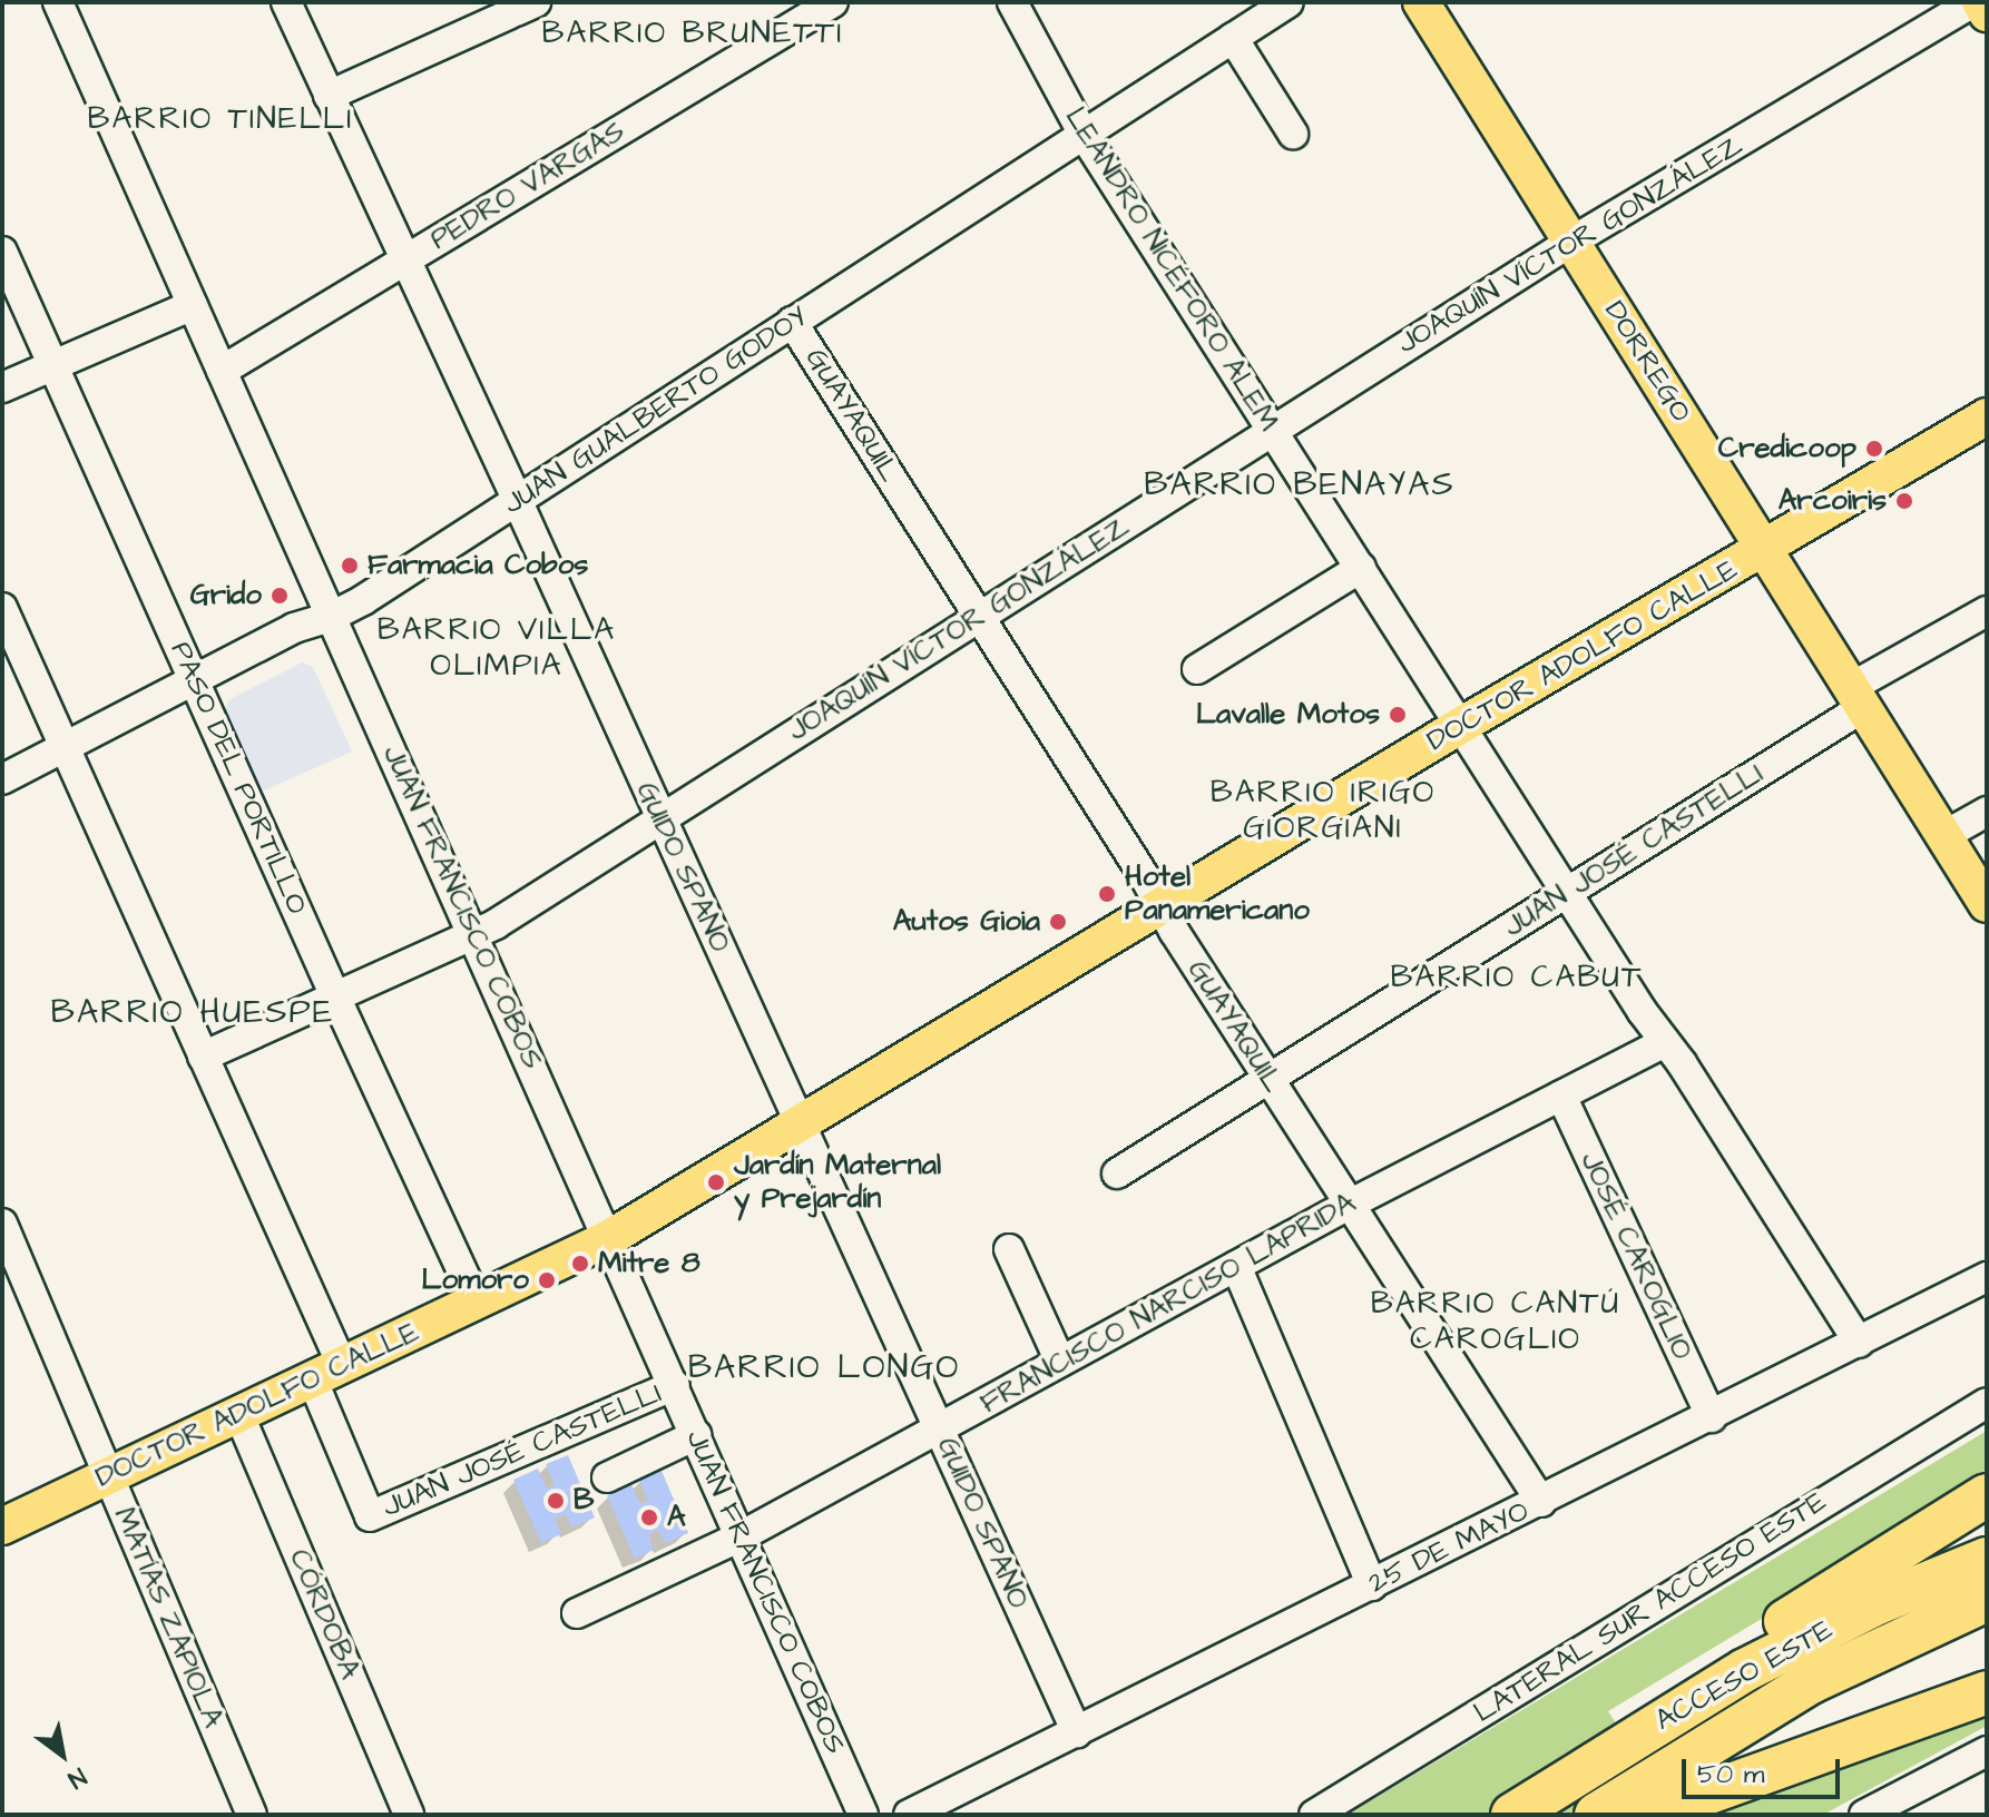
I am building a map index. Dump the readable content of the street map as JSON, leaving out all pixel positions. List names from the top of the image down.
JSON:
{
  "streets": {
    "highway": ["ACCESO ESTE"],
    "main road": ["DORREGO", "DOCTOR ADOLFO CALLE"],
    "street": [
      "PEDRO VARGAS",
      "JOAQUÍN VÍCTOR GONZÁLEZ",
      "LEANDRO NICÉFORO ALEM",
      "JUAN GUALBERTO GODOY",
      "GUAYAQUIL",
      "PASO DEL PORTILLO",
      "JUAN JOSÉ CASTELLI",
      "GUIDO SPANO",
      "JUAN FRANCISCO COBOS",
      "JOSÉ CAROGLIO",
      "FRANCISCO NARCISO LAPRIDA",
      "25 DE MAYO",
      "LATERAL SUR ACCESO ESTE",
      "CÓRDOBA",
      "MATÍAS ZAPIOLA"
    ]
  },
  "crossings": [
    ["PEDRO VARGAS", "GUIDO SPANO"],
    ["PEDRO VARGAS", "JUAN FRANCISCO COBOS"],
    ["JOAQUÍN VÍCTOR GONZÁLEZ", "LEANDRO NICÉFORO ALEM"],
    ["JOAQUÍN VÍCTOR GONZÁLEZ", "DORREGO"],
    ["JOAQUÍN VÍCTOR GONZÁLEZ", "GUAYAQUIL"],
    ["JOAQUÍN VÍCTOR GONZÁLEZ", "PASO DEL PORTILLO"],
    ["JOAQUÍN VÍCTOR GONZÁLEZ", "GUIDO SPANO"],
    ["JOAQUÍN VÍCTOR GONZÁLEZ", "JUAN FRANCISCO COBOS"],
    ["LEANDRO NICÉFORO ALEM", "JUAN GUALBERTO GODOY"],
    ["LEANDRO NICÉFORO ALEM", "DOCTOR ADOLFO CALLE"],
    ["LEANDRO NICÉFORO ALEM", "JUAN JOSÉ CASTELLI"],
    ["LEANDRO NICÉFORO ALEM", "FRANCISCO NARCISO LAPRIDA"],
    ["LEANDRO NICÉFORO ALEM", "25 DE MAYO"],
    ["DORREGO", "DOCTOR ADOLFO CALLE"],
    ["DORREGO", "JUAN JOSÉ CASTELLI"],
    ["JUAN GUALBERTO GODOY", "GUAYAQUIL"],
    ["JUAN GUALBERTO GODOY", "PASO DEL PORTILLO"],
    ["JUAN GUALBERTO GODOY", "GUIDO SPANO"],
    ["JUAN GUALBERTO GODOY", "JUAN FRANCISCO COBOS"],
    ["GUAYAQUIL", "DOCTOR ADOLFO CALLE"],
    ["GUAYAQUIL", "JUAN JOSÉ CASTELLI"],
    ["GUAYAQUIL", "FRANCISCO NARCISO LAPRIDA"],
    ["GUAYAQUIL", "25 DE MAYO"],
    ["DOCTOR ADOLFO CALLE", "PASO DEL PORTILLO"],
    ["DOCTOR ADOLFO CALLE", "JUAN JOSÉ CASTELLI"],
    ["DOCTOR ADOLFO CALLE", "GUIDO SPANO"],
    ["DOCTOR ADOLFO CALLE", "JUAN FRANCISCO COBOS"],
    ["DOCTOR ADOLFO CALLE", "CÓRDOBA"],
    ["DOCTOR ADOLFO CALLE", "MATÍAS ZAPIOLA"],
    ["JUAN JOSÉ CASTELLI", "JUAN FRANCISCO COBOS"],
    ["GUIDO SPANO", "FRANCISCO NARCISO LAPRIDA"],
    ["GUIDO SPANO", "25 DE MAYO"],
    ["JUAN FRANCISCO COBOS", "FRANCISCO NARCISO LAPRIDA"],
    ["JOSÉ CAROGLIO", "FRANCISCO NARCISO LAPRIDA"],
    ["JOSÉ CAROGLIO", "25 DE MAYO"]
  ],
  "districts": [
    "BARRIO BRUNETTI",
    "BARRIO TINELLI",
    "BARRIO BENAYAS",
    "BARRIO VILLA OLIMPIA",
    "BARRIO IRIGO GIORGIANI",
    "BARRIO CABUT",
    "BARRIO HUESPE",
    "BARRIO CANTÚ CAROGLIO",
    "BARRIO LONGO"
  ],
  "places": [
    "Credicoop",
    "Arcoiris",
    "Farmacia Cobos",
    "Grido",
    "Lavalle Motos",
    "Hotel Panamericano",
    "Autos Gioia",
    "Jardín Maternal y Prejardín",
    "Mitre 8",
    "Lomoro",
    "B",
    "A"
  ],
  "scale_bar": "50 m",
  "north": "bottom right"
}
